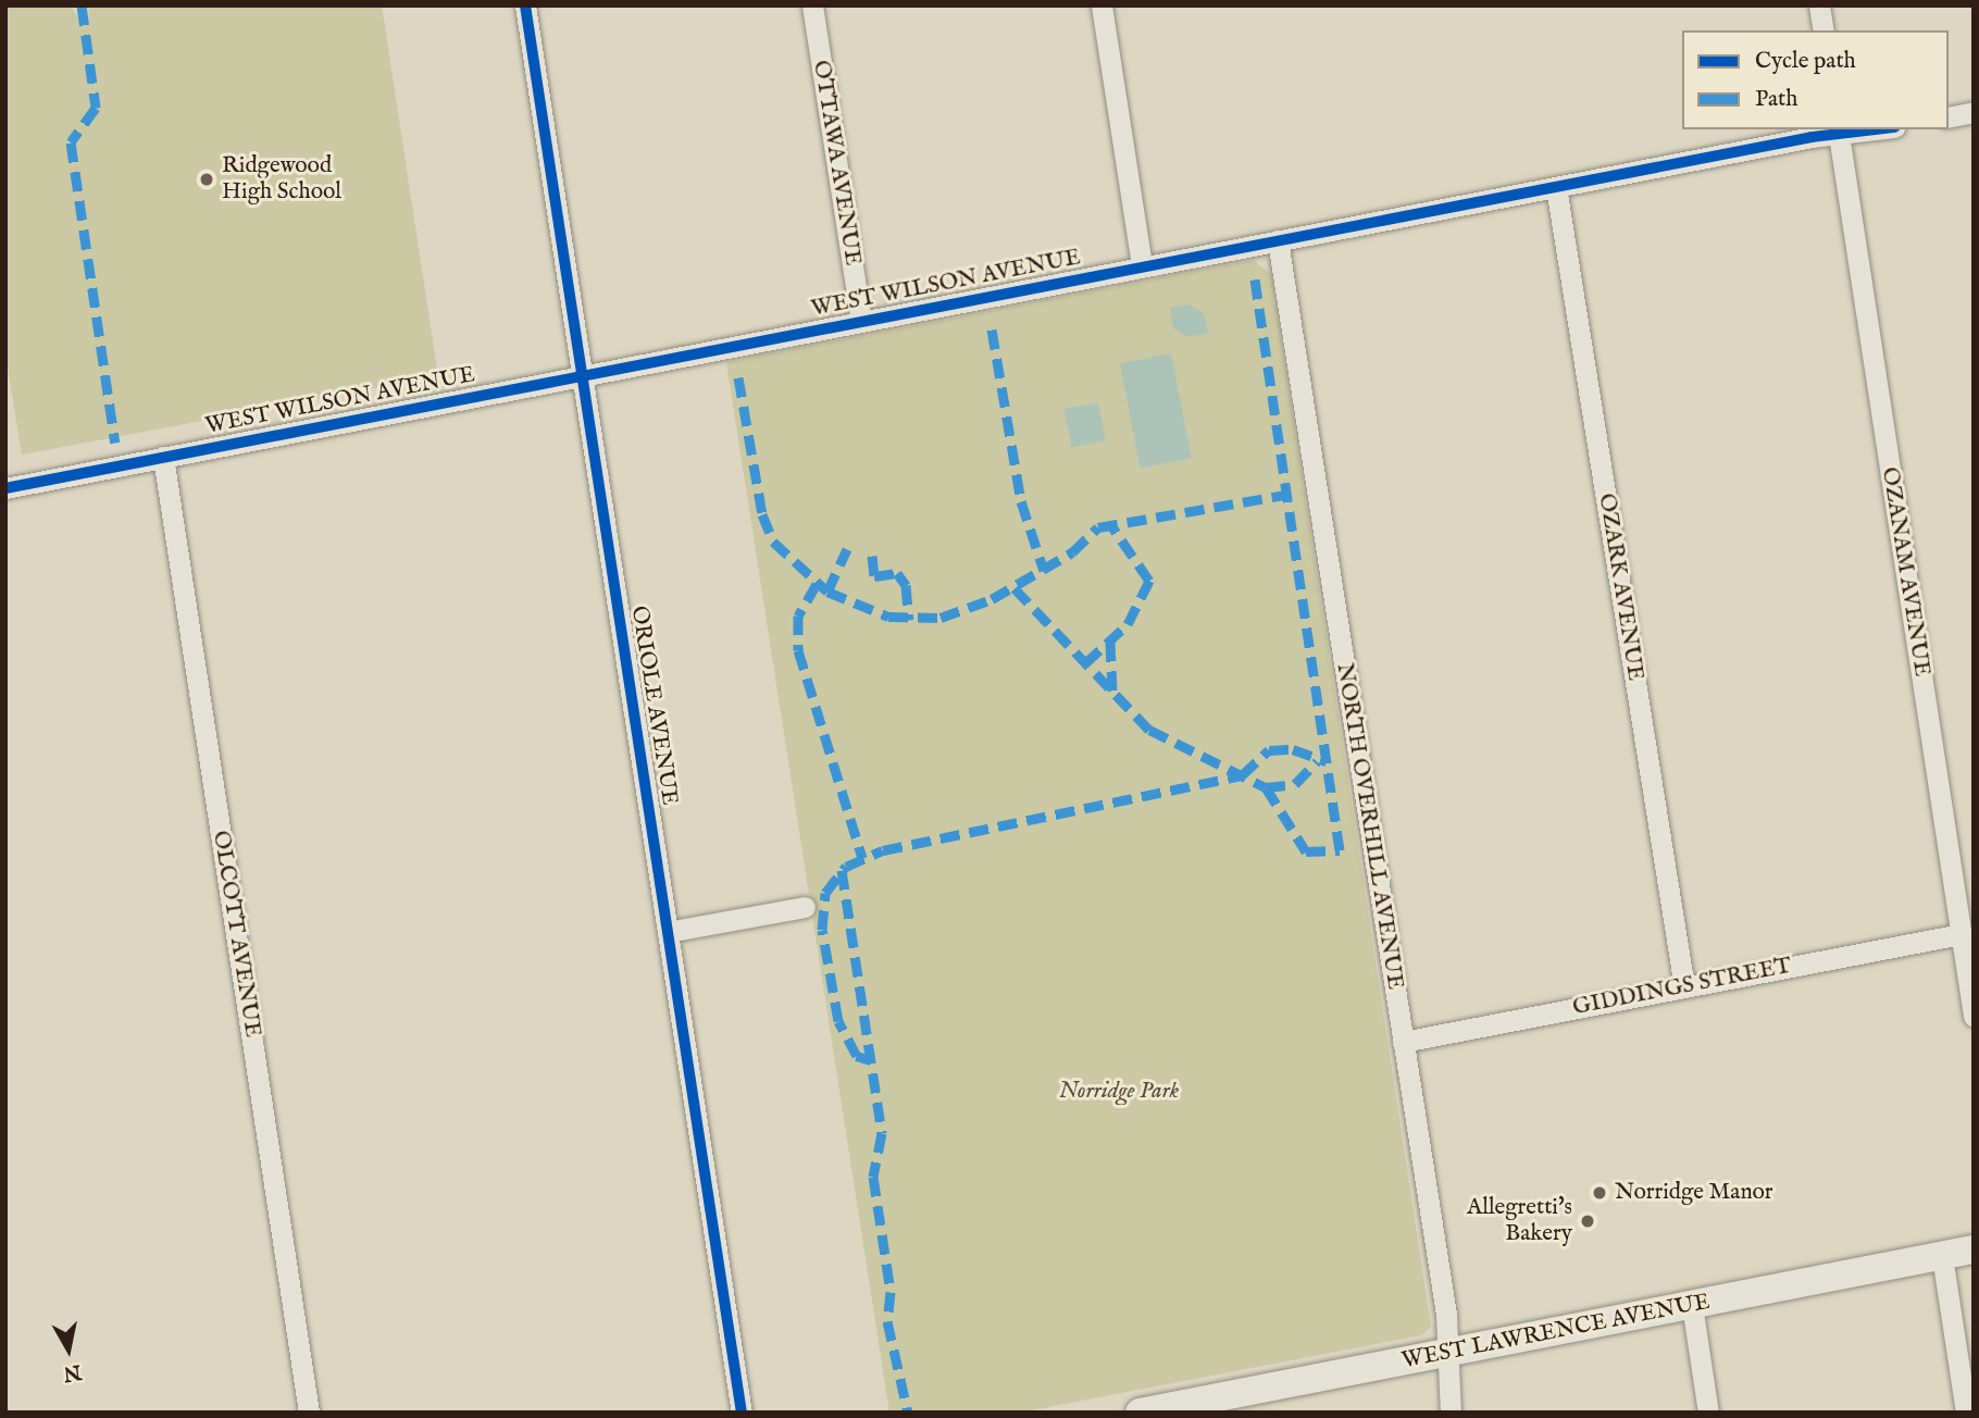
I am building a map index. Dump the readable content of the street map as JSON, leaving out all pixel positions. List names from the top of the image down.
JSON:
{
  "streets": {
    "main road": ["WEST LAWRENCE AVENUE"],
    "street": [
      "OTTAWA AVENUE",
      "WEST WILSON AVENUE",
      "OZANAM AVENUE",
      "OZARK AVENUE",
      "ORIOLE AVENUE",
      "NORTH OVERHILL AVENUE",
      "OLCOTT AVENUE",
      "GIDDINGS STREET"
    ]
  },
  "crossings": [
    ["OTTAWA AVENUE", "WEST WILSON AVENUE"],
    ["WEST WILSON AVENUE", "OZANAM AVENUE"],
    ["WEST WILSON AVENUE", "OZARK AVENUE"],
    ["WEST WILSON AVENUE", "ORIOLE AVENUE"],
    ["WEST WILSON AVENUE", "NORTH OVERHILL AVENUE"],
    ["WEST WILSON AVENUE", "OLCOTT AVENUE"],
    ["OZANAM AVENUE", "GIDDINGS STREET"],
    ["OZARK AVENUE", "GIDDINGS STREET"],
    ["NORTH OVERHILL AVENUE", "GIDDINGS STREET"],
    ["NORTH OVERHILL AVENUE", "WEST LAWRENCE AVENUE"]
  ],
  "parks": ["Norridge Park"],
  "places": ["Ridgewood High School", "Norridge Manor", "Allegretti's Bakery"],
  "legend": ["Cycle path", "Path"],
  "north": "bottom"
}
